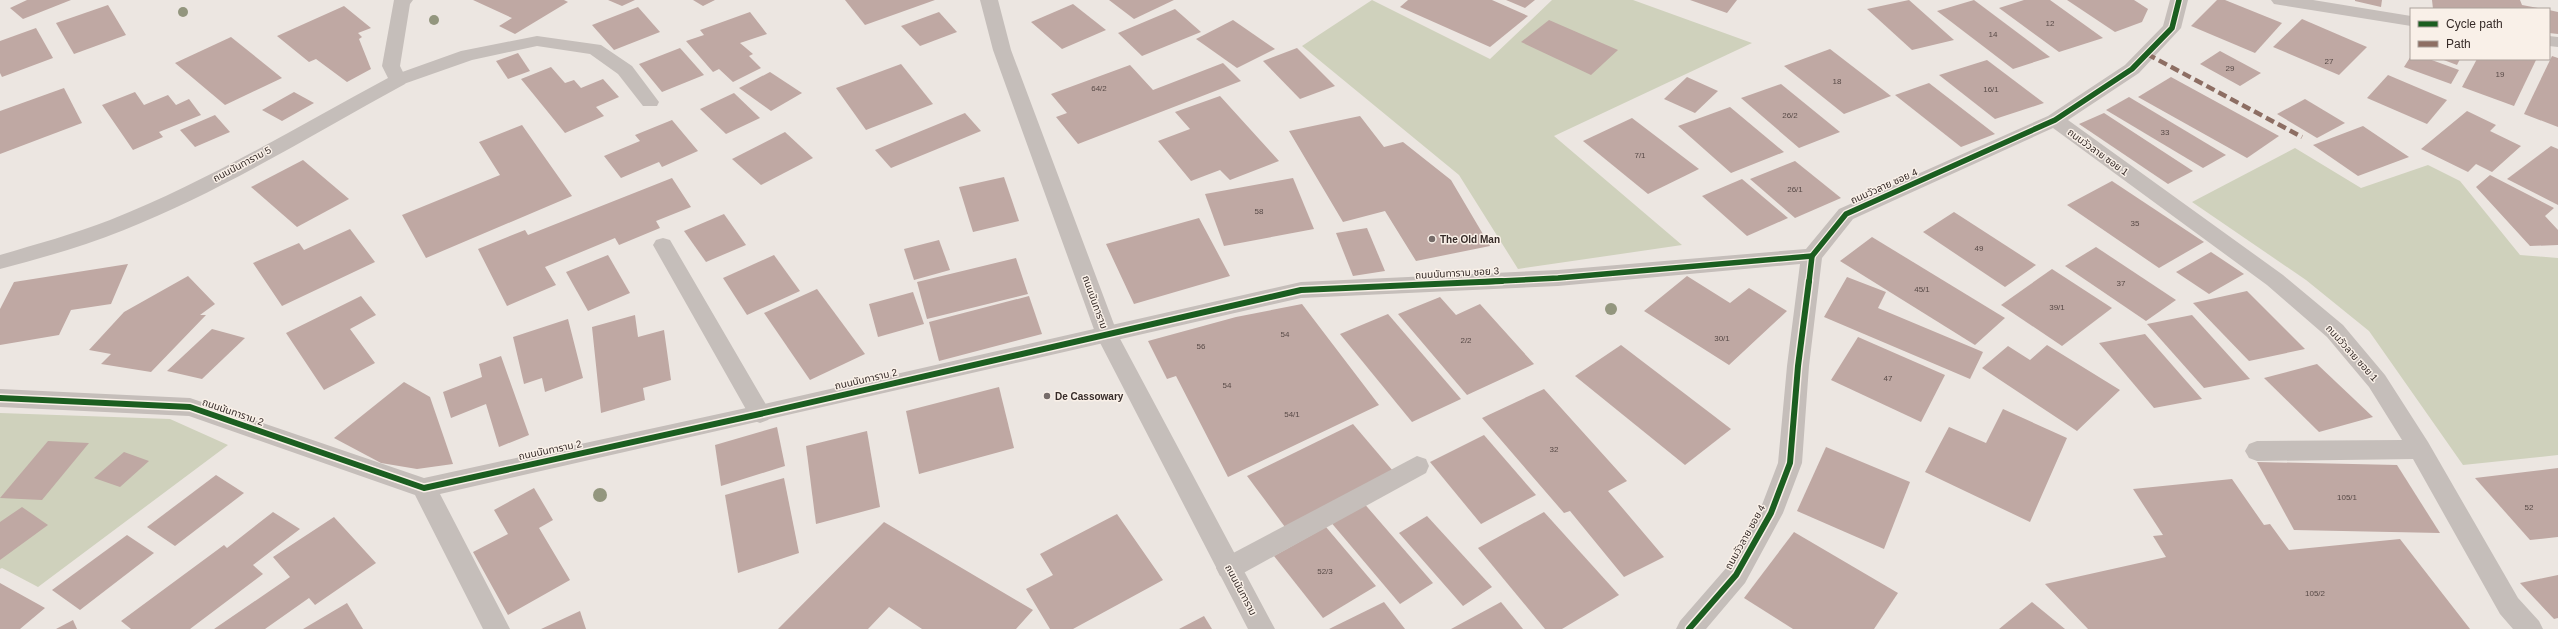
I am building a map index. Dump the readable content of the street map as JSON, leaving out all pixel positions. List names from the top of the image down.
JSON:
{
  "streets": {
    "street": [
      "ถนนวัวลาย ซอย 1",
      "ถนนนันทาราม 5",
      "ถนนวัวลาย ซอย 4",
      "ถนนนันทาราม ซอย 3",
      "ถนนนันทาราม",
      "ถนนนันทาราม 2"
    ]
  },
  "crossings": [
    ["ถนนวัวลาย ซอย 1", "ถนนวัวลาย ซอย 4"],
    ["ถนนวัวลาย ซอย 4", "ถนนนันทาราม ซอย 3"],
    ["ถนนนันทาราม ซอย 3", "ถนนนันทาราม"],
    ["ถนนนันทาราม ซอย 3", "ถนนนันทาราม 2"],
    ["ถนนนันทาราม", "ถนนนันทาราม 2"]
  ],
  "places": ["The Old Man", "De Cassowary"],
  "house_numbers": [
    "12",
    "14",
    "27",
    "29",
    "19",
    "18",
    "64/2",
    "16/1",
    "26/2",
    "33",
    "7/1",
    "26/1",
    "58",
    "35",
    "49",
    "37",
    "45/1",
    "39/1",
    "54",
    "30/1",
    "2/2",
    "56",
    "47",
    "54",
    "54/1",
    "32",
    "105/1",
    "52",
    "52/3",
    "105/2"
  ],
  "legend": ["Cycle path", "Path"]
}
